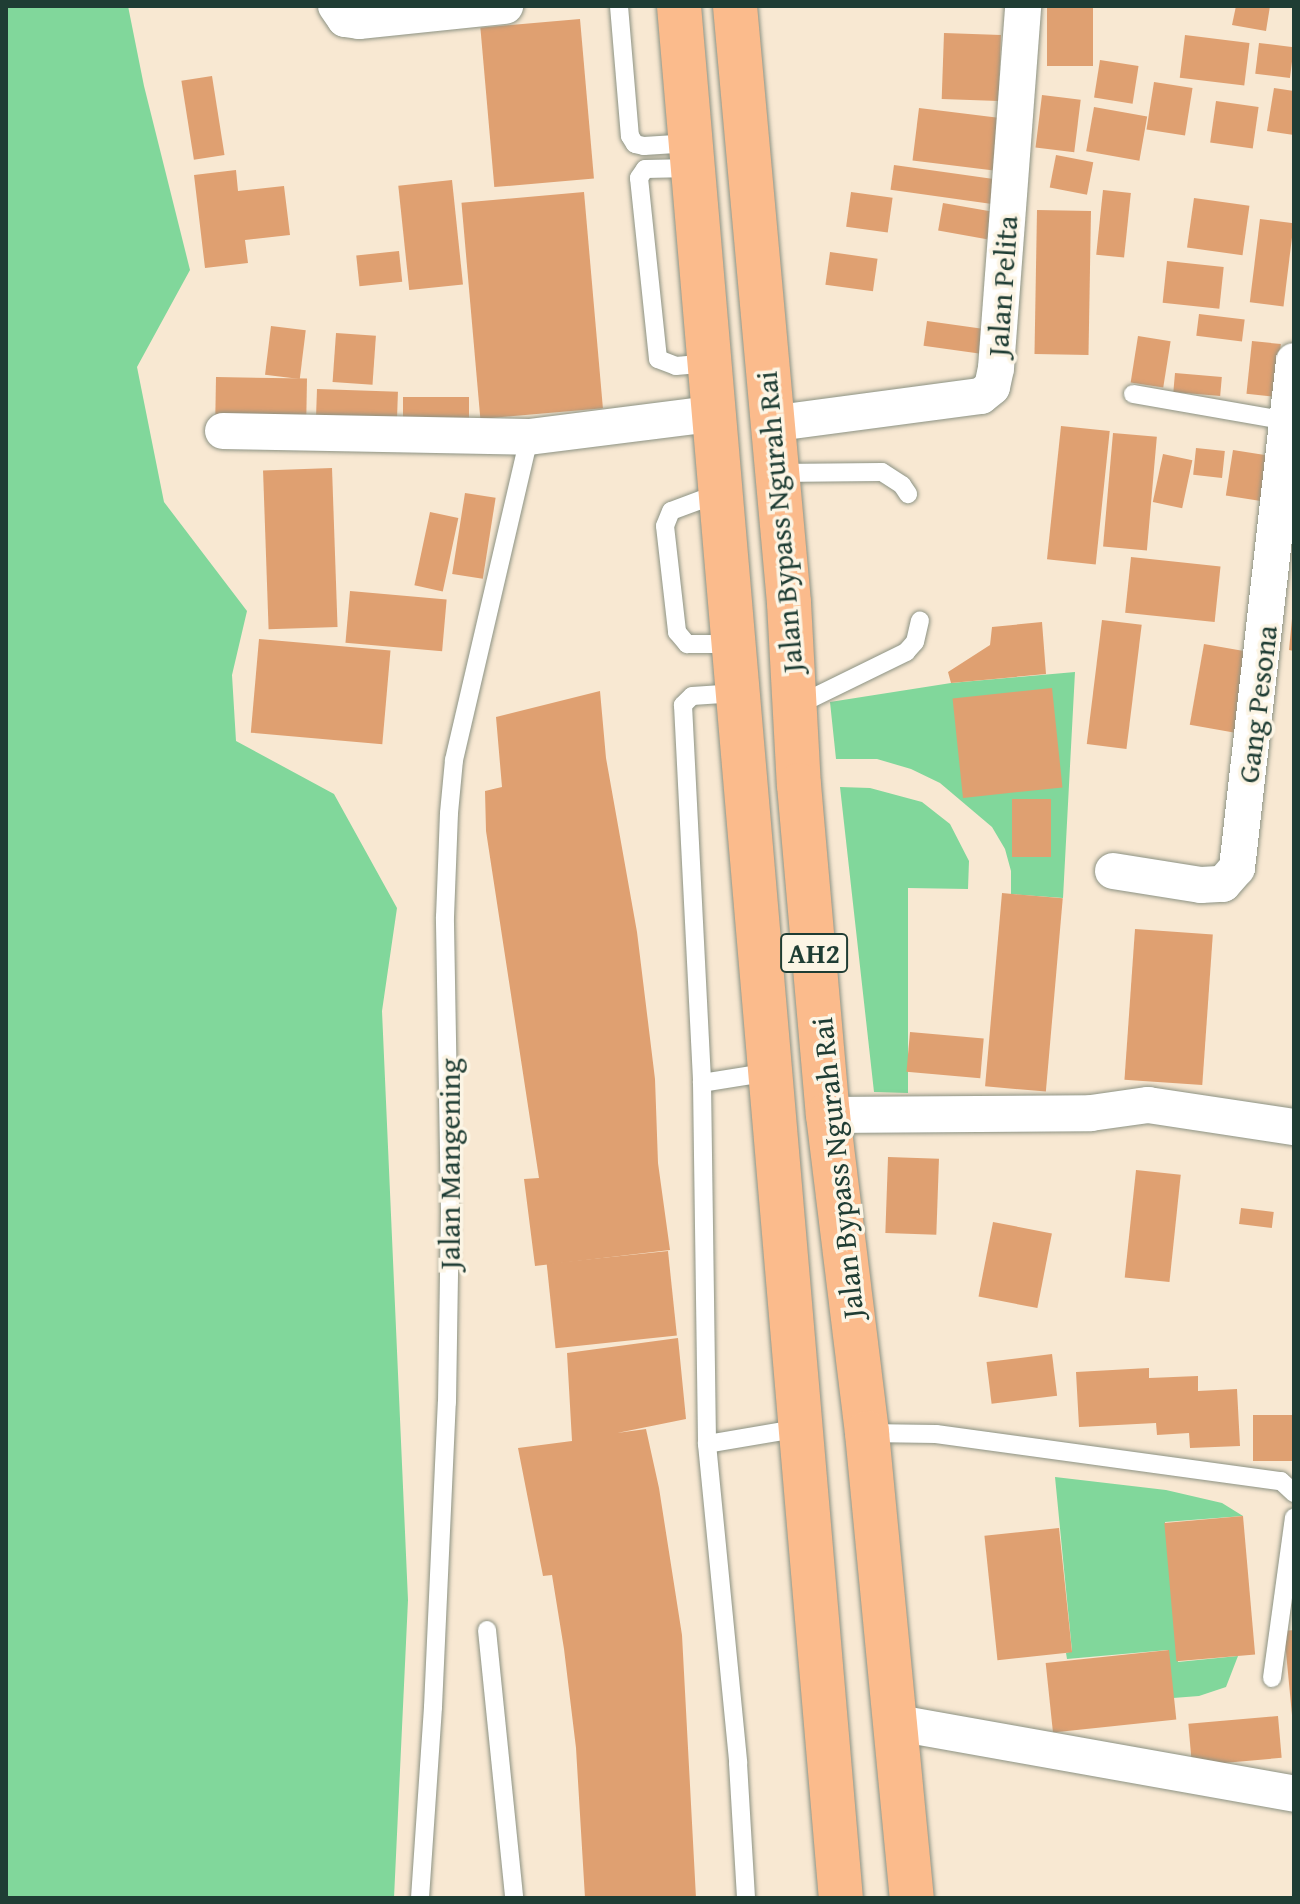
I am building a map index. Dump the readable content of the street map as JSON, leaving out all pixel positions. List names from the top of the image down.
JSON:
{
  "streets": {
    "highway": ["Jalan Bypass Ngurah Rai", "AH2"],
    "street": ["Jalan Pelita", "Gang Pesona"],
    "lane": ["Jalan Mangening"]
  },
  "crossings": [
    ["Jalan Pelita", "Jalan Bypass Ngurah Rai"]
  ]
}
